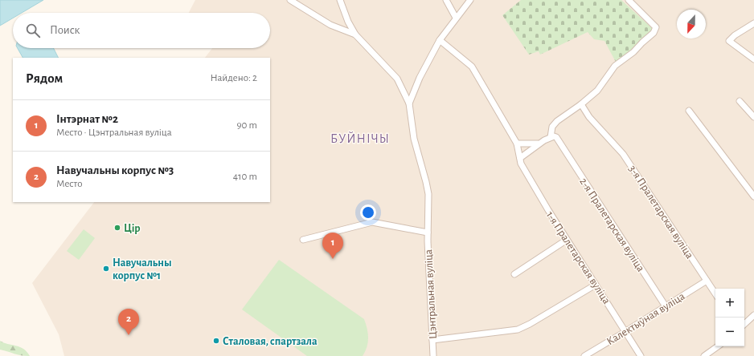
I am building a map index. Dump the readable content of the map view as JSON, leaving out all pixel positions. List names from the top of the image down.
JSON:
{
  "streets": {
    "street": [
      "3-я Пралетарская вуліца",
      "2-я Пралетарская вуліца",
      "1-я Пралетарская вуліца",
      "Цэнтральная вуліца",
      "Калектыўная вуліца"
    ]
  },
  "crossings": [
    ["3-я Пралетарская вуліца", "Калектыўная вуліца"],
    ["2-я Пралетарская вуліца", "Калектыўная вуліца"],
    ["1-я Пралетарская вуліца", "Калектыўная вуліца"]
  ],
  "districts": ["БУЙНІЧЫ"],
  "places": ["Цір", "Навучальны корпус №1", "Сталовая, спартзала"],
  "north": "bottom",
  "page": {
    "search": "Поиск",
    "heading": ["Рядом", "Найдено: 2"],
    "list": [
      {
        "mark": "1",
        "name": "Інтэрнат №2",
        "note": "Место · Цэнтральная вуліца",
        "value": "90 m"
      },
      {
        "mark": "2",
        "name": "Навучальны корпус №3",
        "note": "Место",
        "value": "410 m"
      }
    ],
    "pins": ["1", "2"],
    "map_buttons": ["+", "−"]
  }
}
